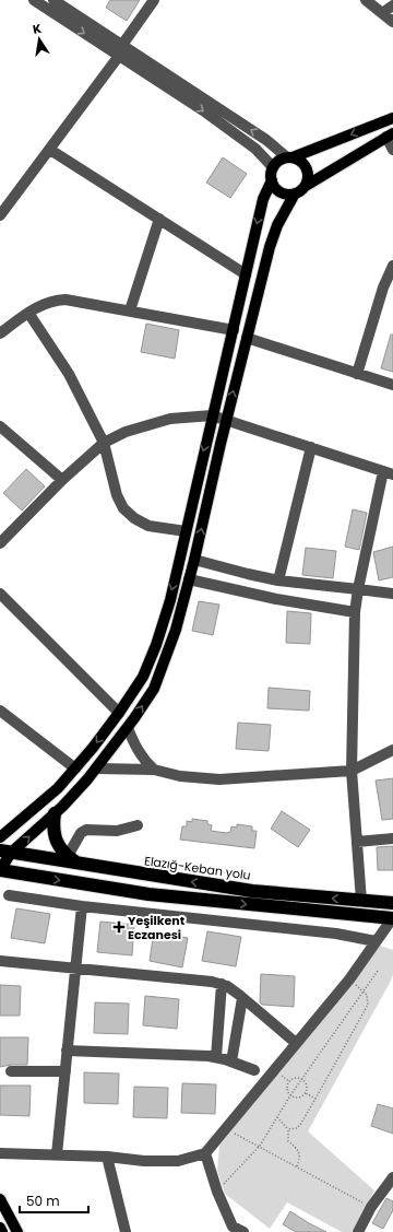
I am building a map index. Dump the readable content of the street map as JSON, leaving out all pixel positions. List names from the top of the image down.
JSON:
{
  "streets": {
    "highway": ["Elazığ-Keban yolu"]
  },
  "places": {
    "health": ["Yeşilkent Eczanesi"]
  },
  "scale_bar": "50 m",
  "north": "top"
}
